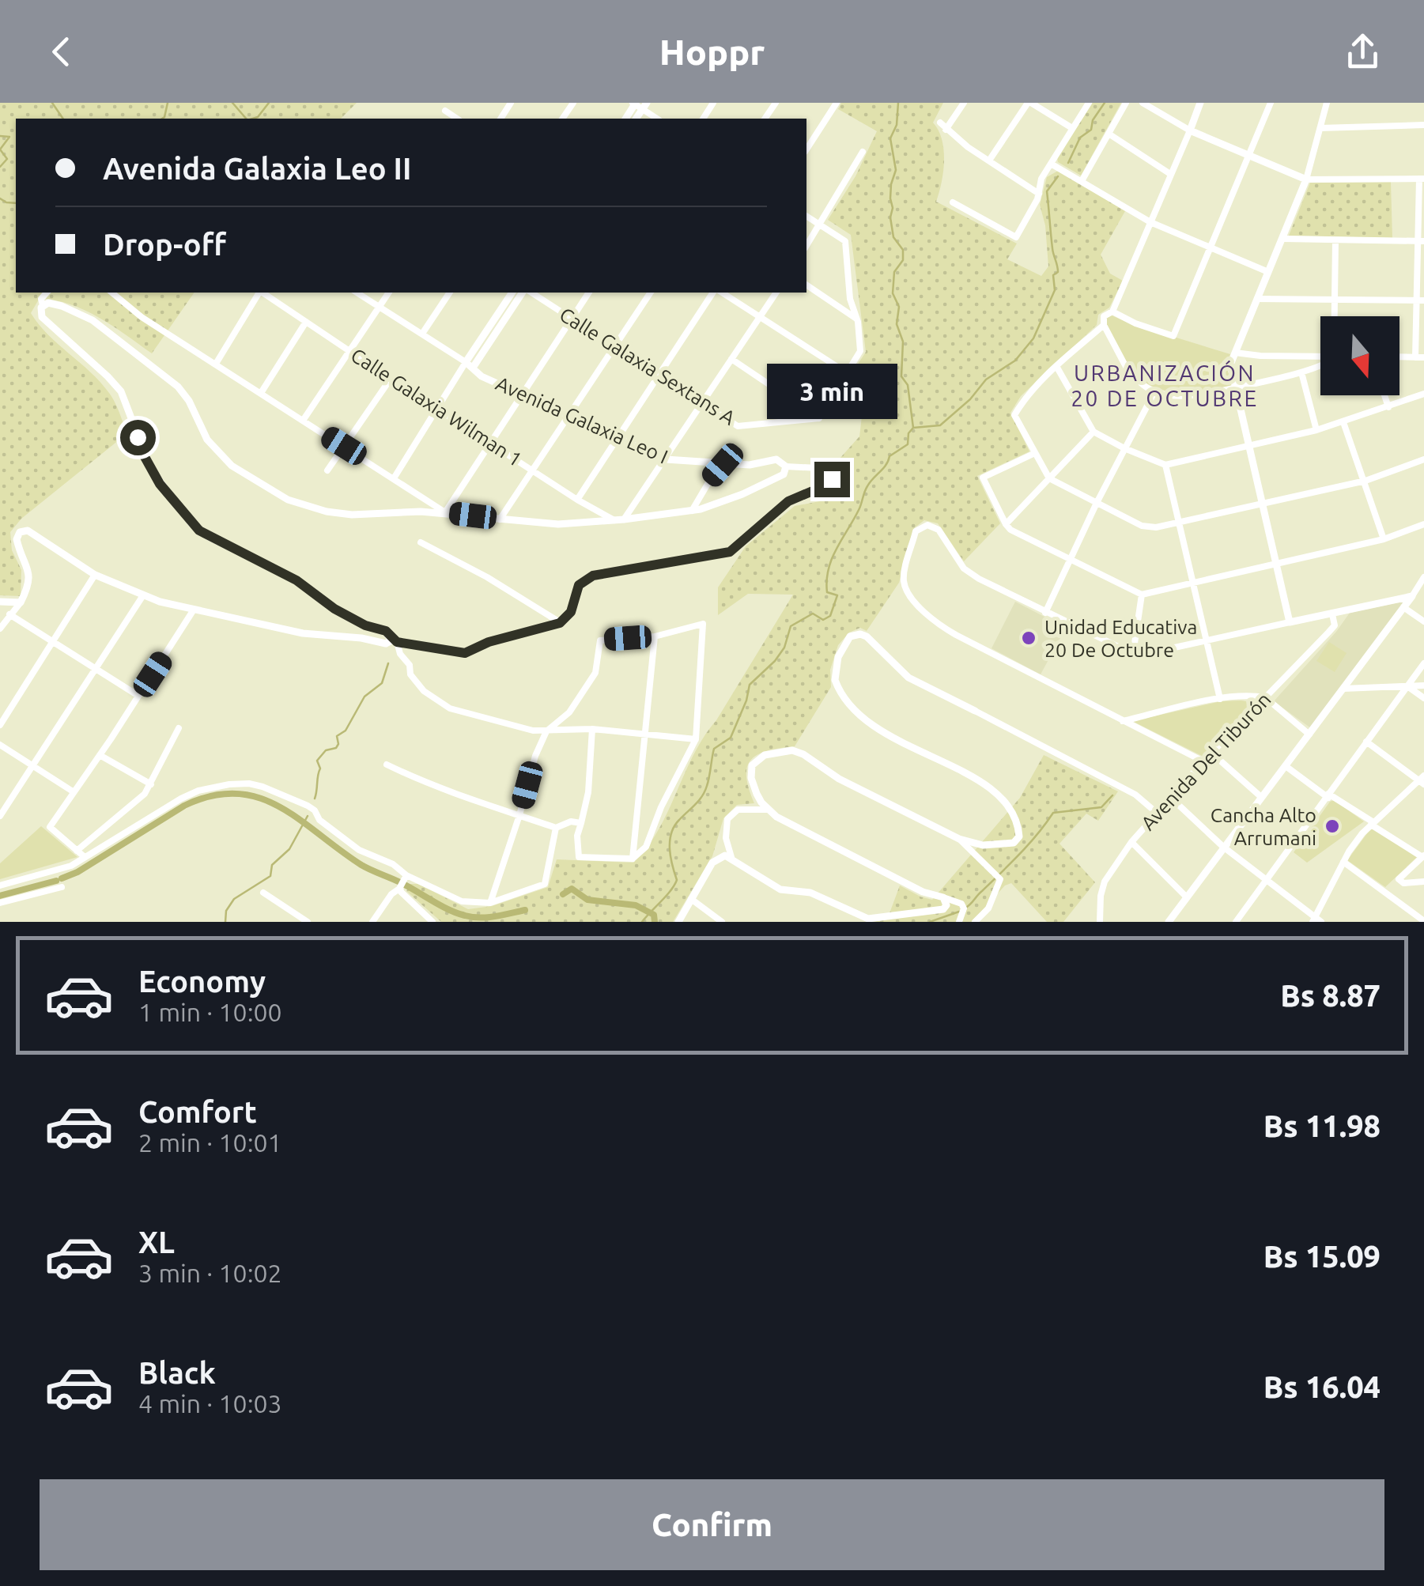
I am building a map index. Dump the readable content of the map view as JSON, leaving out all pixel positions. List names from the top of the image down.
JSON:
{
  "streets": {
    "street": [
      "Calle Galaxia Sextans A",
      "Calle Galaxia Wilman 1",
      "Avenida Galaxia Leo I",
      "Avenida Del Tiburón"
    ]
  },
  "districts": ["URBANIZACIÓN 20 DE OCTUBRE"],
  "places": ["Unidad Educativa 20 De Octubre", "Cancha Alto Arrumani"],
  "north": "bottom",
  "page": {
    "header": "Hoppr",
    "banner": ["Avenida Galaxia Leo II", "Drop-off"],
    "bubble": "3 min",
    "list": [
      {
        "name": "Economy",
        "note": "1 min · 10:00",
        "value": "Bs 8.87"
      },
      {
        "name": "Comfort",
        "note": "2 min · 10:01",
        "value": "Bs 11.98"
      },
      {
        "name": "XL",
        "note": "3 min · 10:02",
        "value": "Bs 15.09"
      },
      {
        "name": "Black",
        "note": "4 min · 10:03",
        "value": "Bs 16.04"
      }
    ],
    "buttons": "Confirm"
  }
}
